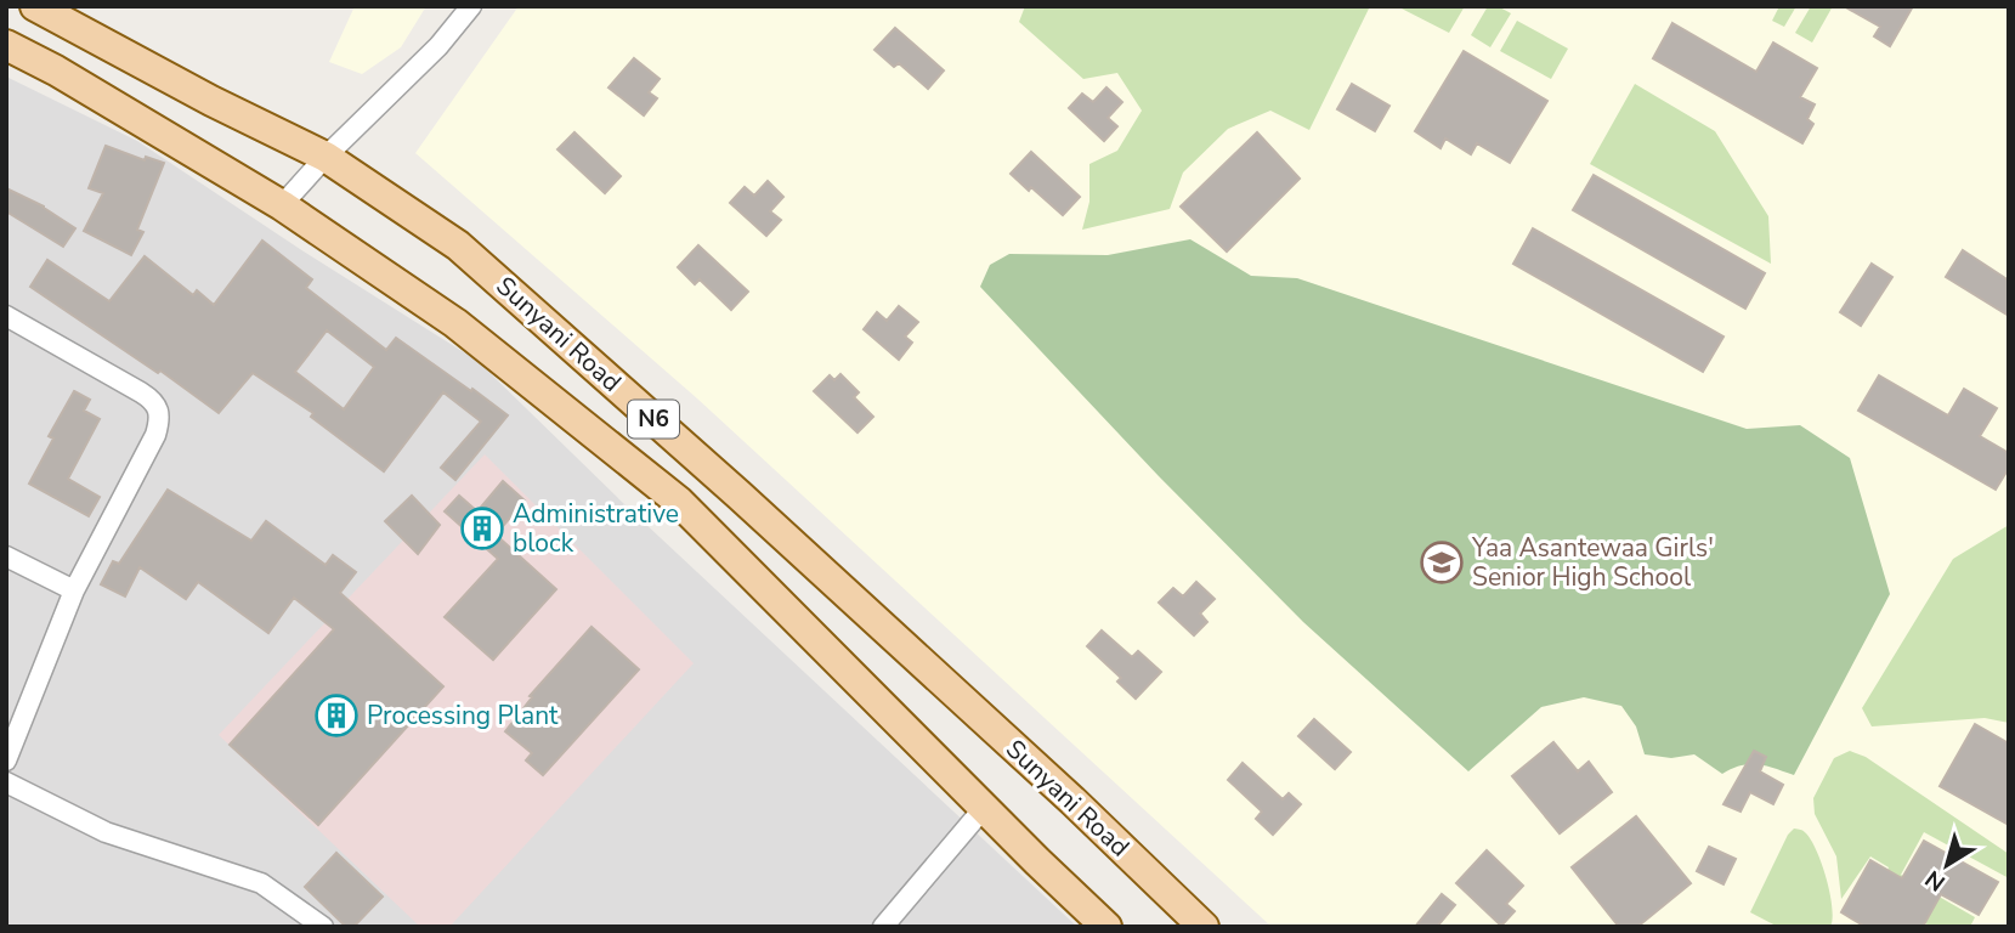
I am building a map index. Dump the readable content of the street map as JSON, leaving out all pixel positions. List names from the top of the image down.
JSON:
{
  "streets": {
    "main road": ["Sunyani Road", "N6"]
  },
  "places": {
    "building": ["Administrative block", "Processing Plant"],
    "school or university": ["Yaa Asantewaa Girls' Senior High School"]
  },
  "north": "bottom left"
}
